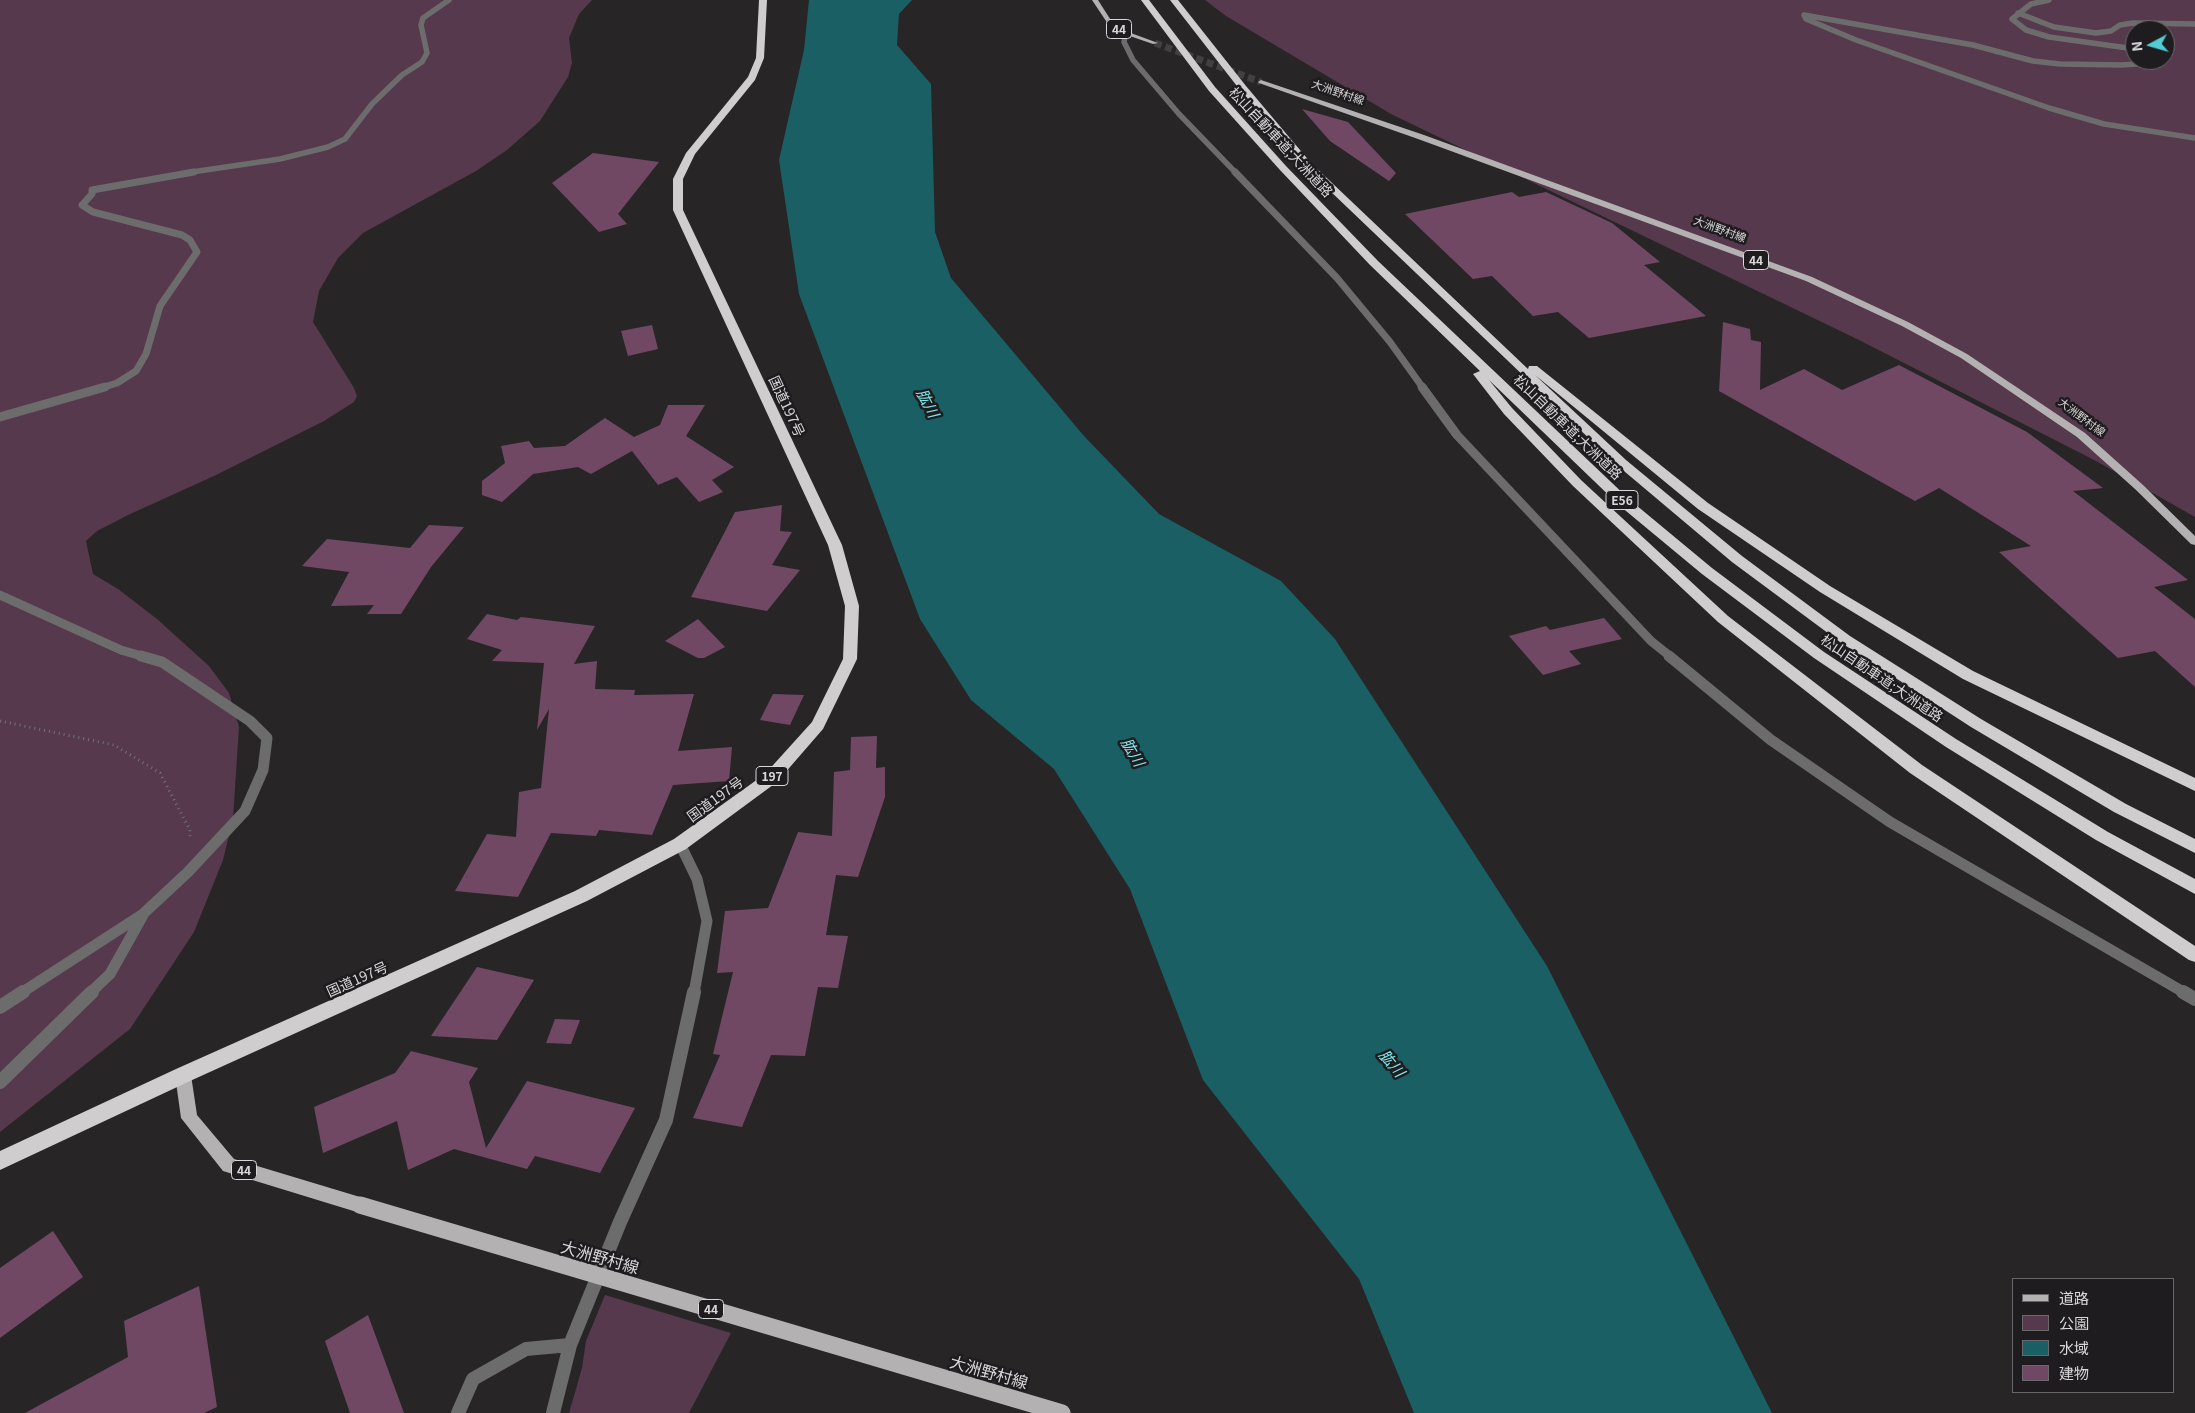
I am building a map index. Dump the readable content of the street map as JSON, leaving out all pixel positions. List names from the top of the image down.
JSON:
{
  "streets": {
    "highway": [
      "松山自動車道;大洲道路",
      "国道197号",
      "E56",
      "197"
    ],
    "main road": ["44", "大洲野村線"]
  },
  "crossings": [
    ["大洲野村線", "国道197号"]
  ],
  "water": ["肱川"],
  "legend": [
    "道路",
    "公園",
    "水域",
    "建物"
  ],
  "north": "left"
}
